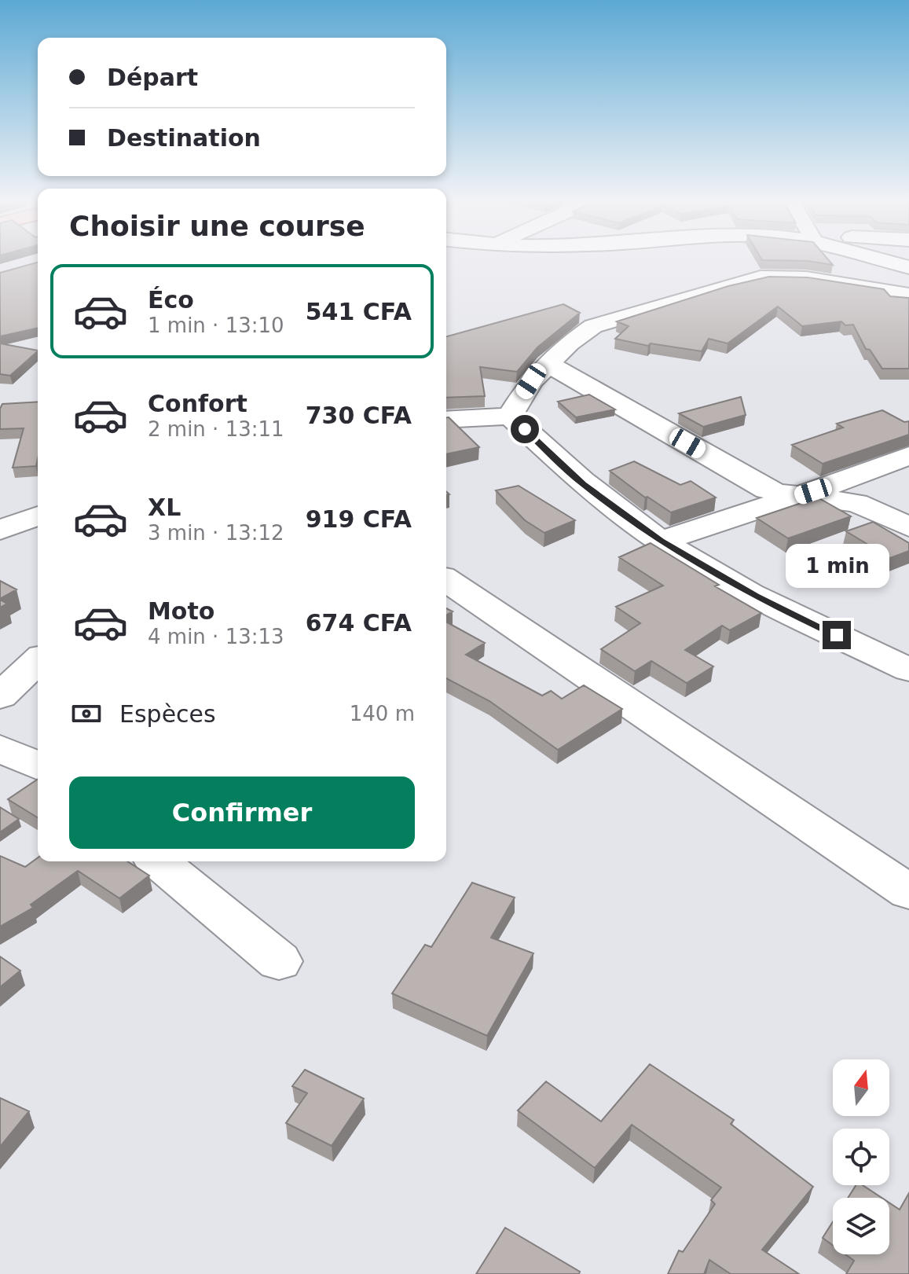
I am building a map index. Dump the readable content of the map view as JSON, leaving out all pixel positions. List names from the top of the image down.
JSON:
{
  "north": "top",
  "page": {
    "banner": ["Départ", "Destination"],
    "heading": "Choisir une course",
    "list": [
      {
        "name": "Éco",
        "note": "1 min · 13:10",
        "value": "541 CFA"
      },
      {
        "name": "Confort",
        "note": "2 min · 13:11",
        "value": "730 CFA"
      },
      {
        "name": "XL",
        "note": "3 min · 13:12",
        "value": "919 CFA"
      },
      {
        "name": "Moto",
        "note": "4 min · 13:13",
        "value": "674 CFA"
      }
    ],
    "bubble": "1 min",
    "pay": ["Espèces", "140 m"],
    "buttons": "Confirmer"
  }
}
